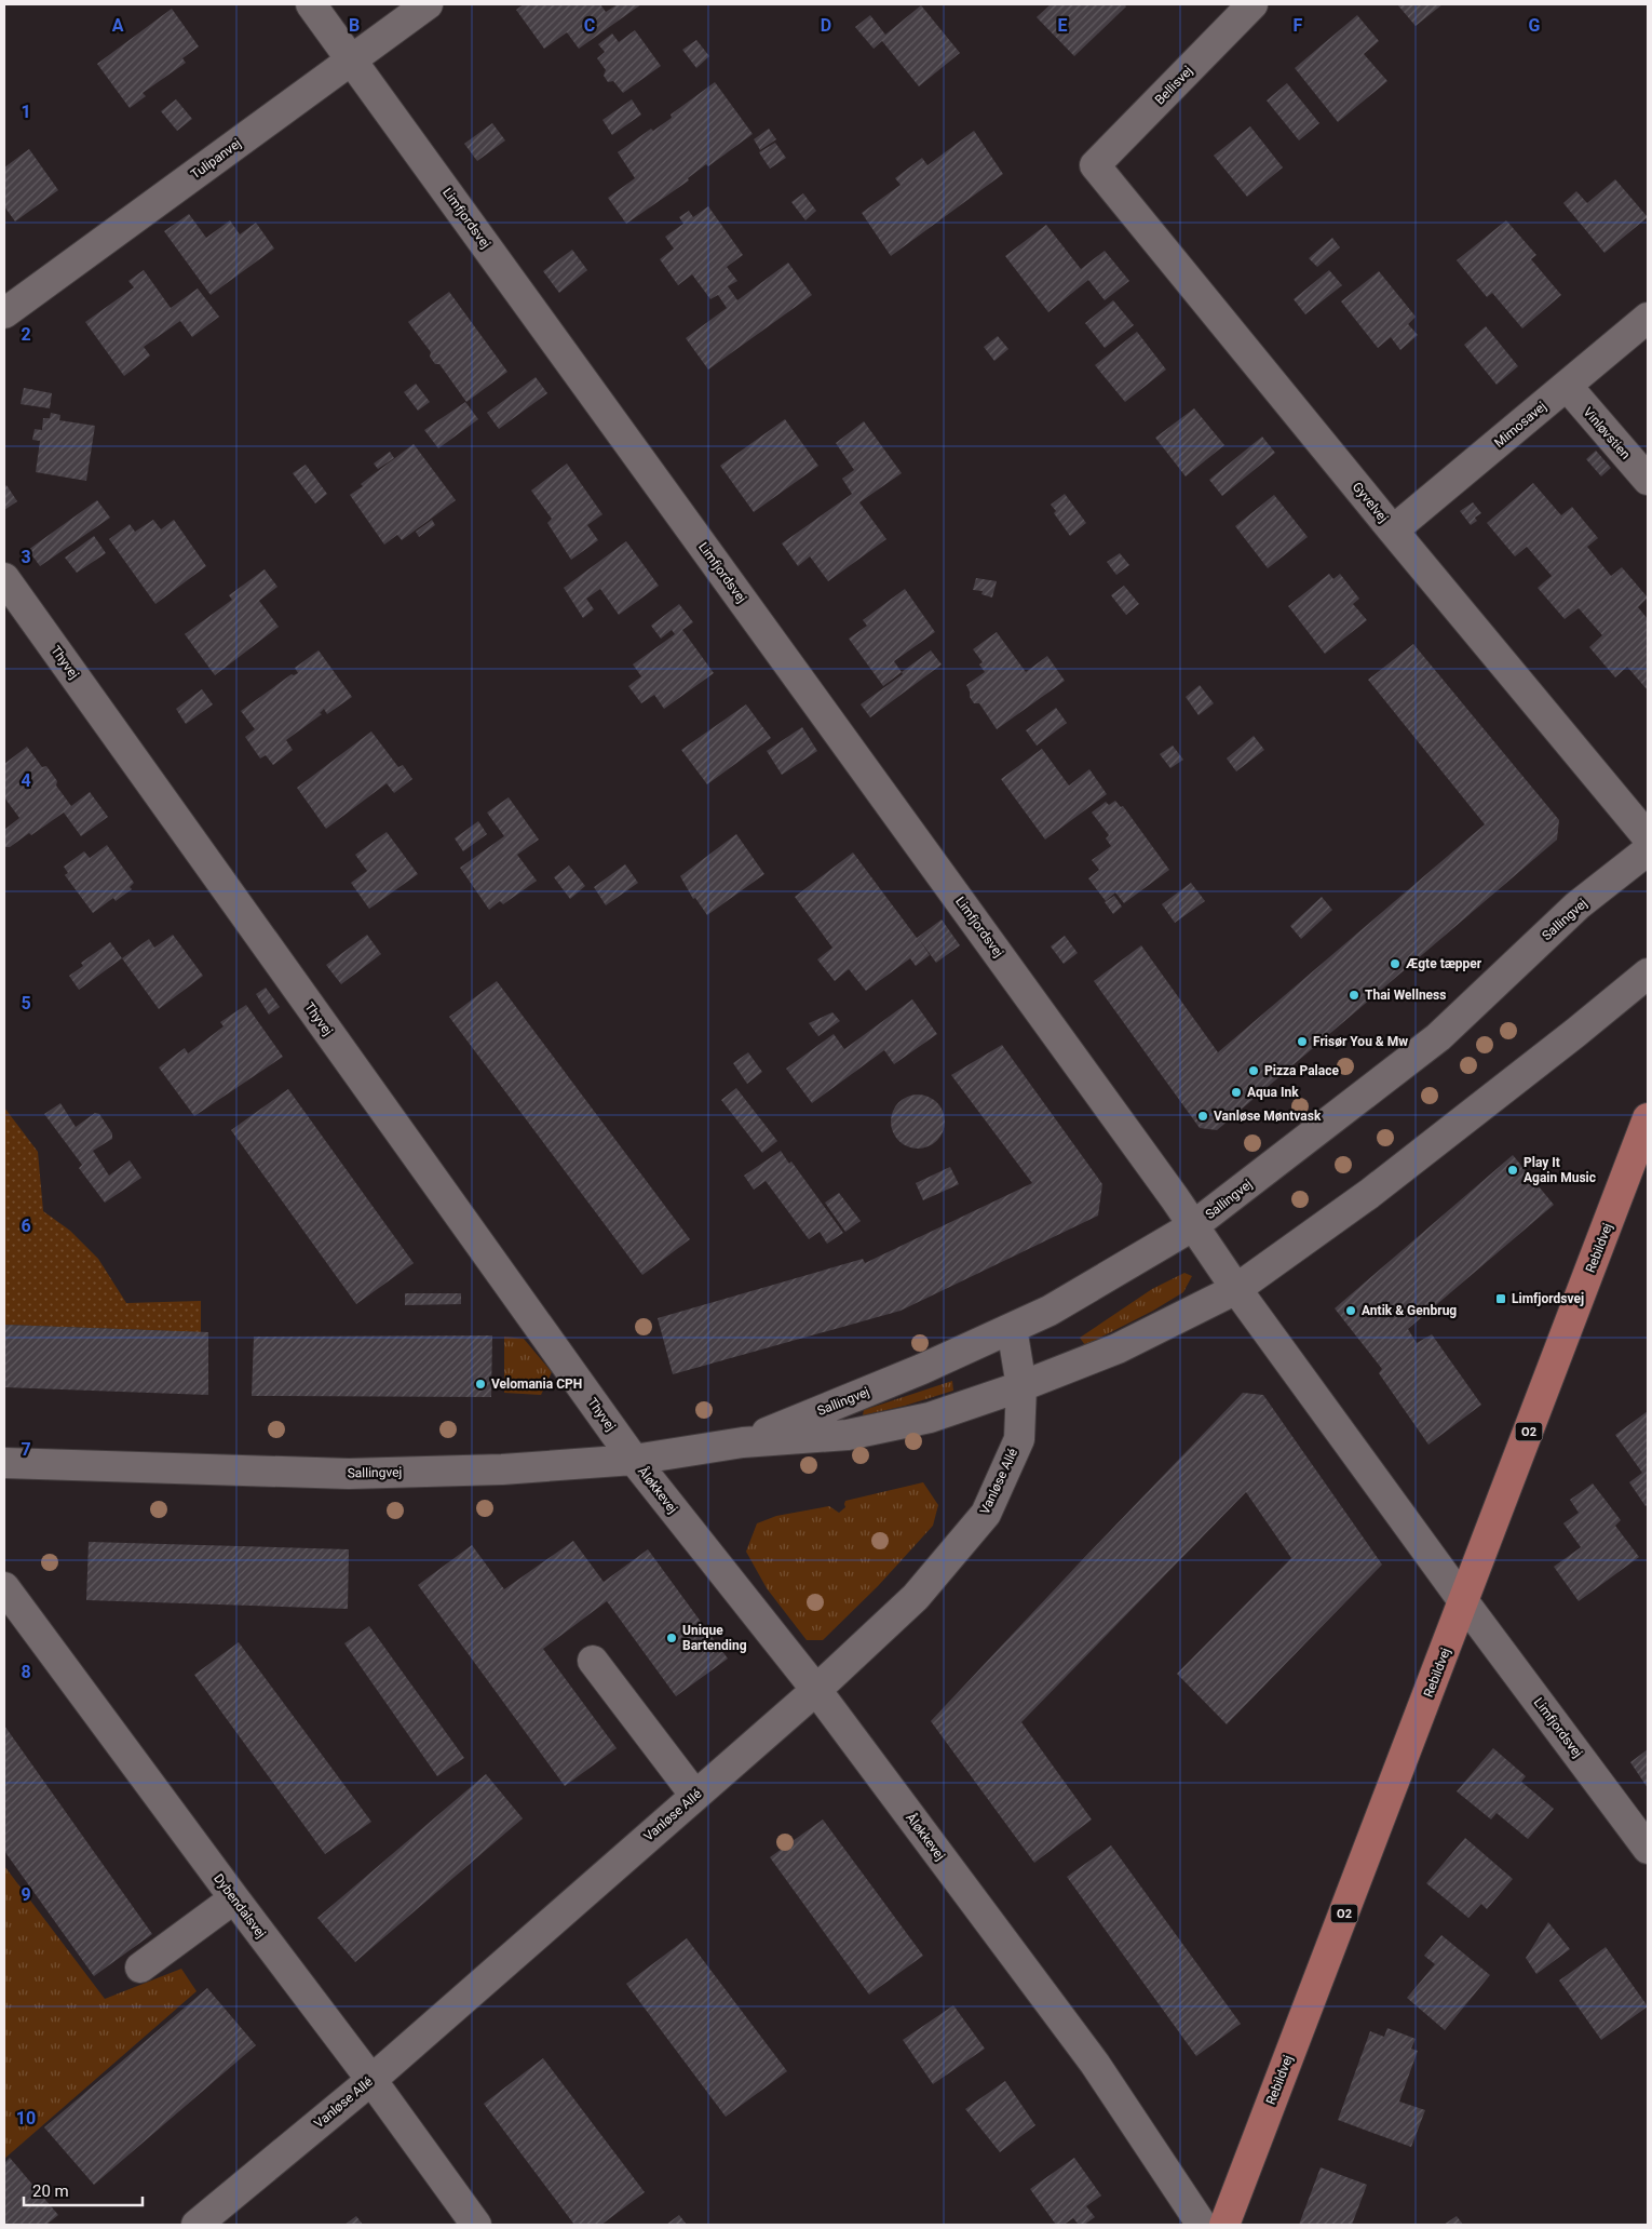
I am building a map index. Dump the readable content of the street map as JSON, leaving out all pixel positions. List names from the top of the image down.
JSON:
{
  "streets": {
    "main road": ["Rebildvej", "O2"],
    "street": [
      "Bellisvej",
      "Tulipanvej",
      "Limfjordsvej",
      "Mimosavej",
      "Vinløvstien",
      "Gyvelvej",
      "Thyvej",
      "Sallingvej",
      "Vanløse Allé",
      "Åløkkevej",
      "Dybendalsvej"
    ]
  },
  "crossings": [
    ["Bellisvej", "Gyvelvej"],
    ["Tulipanvej", "Limfjordsvej"],
    ["Limfjordsvej", "Sallingvej"],
    ["Limfjordsvej", "Rebildvej"],
    ["Mimosavej", "Vinløvstien"],
    ["Mimosavej", "Gyvelvej"],
    ["Thyvej", "Sallingvej"],
    ["Thyvej", "Åløkkevej"],
    ["Sallingvej", "Vanløse Allé"],
    ["Sallingvej", "Åløkkevej"],
    ["Vanløse Allé", "Åløkkevej"],
    ["Vanløse Allé", "Dybendalsvej"]
  ],
  "places": {
    "other": [
      "Ægte tæpper",
      "Thai Wellness",
      "Frisør You & Mw",
      "Pizza Palace",
      "Aqua Ink",
      "Vanløse Møntvask",
      "Play It Again Music",
      "Antik & Genbrug",
      "Velomania CPH",
      "Unique Bartending"
    ],
    "transit": ["Limfjordsvej"]
  },
  "scale_bar": "20 m",
  "grid": {
    "columns": [
      "A",
      "B",
      "C",
      "D",
      "E",
      "F",
      "G"
    ],
    "rows": [
      "1",
      "2",
      "3",
      "4",
      "5",
      "6",
      "7",
      "8",
      "9",
      "10"
    ]
  }
}
